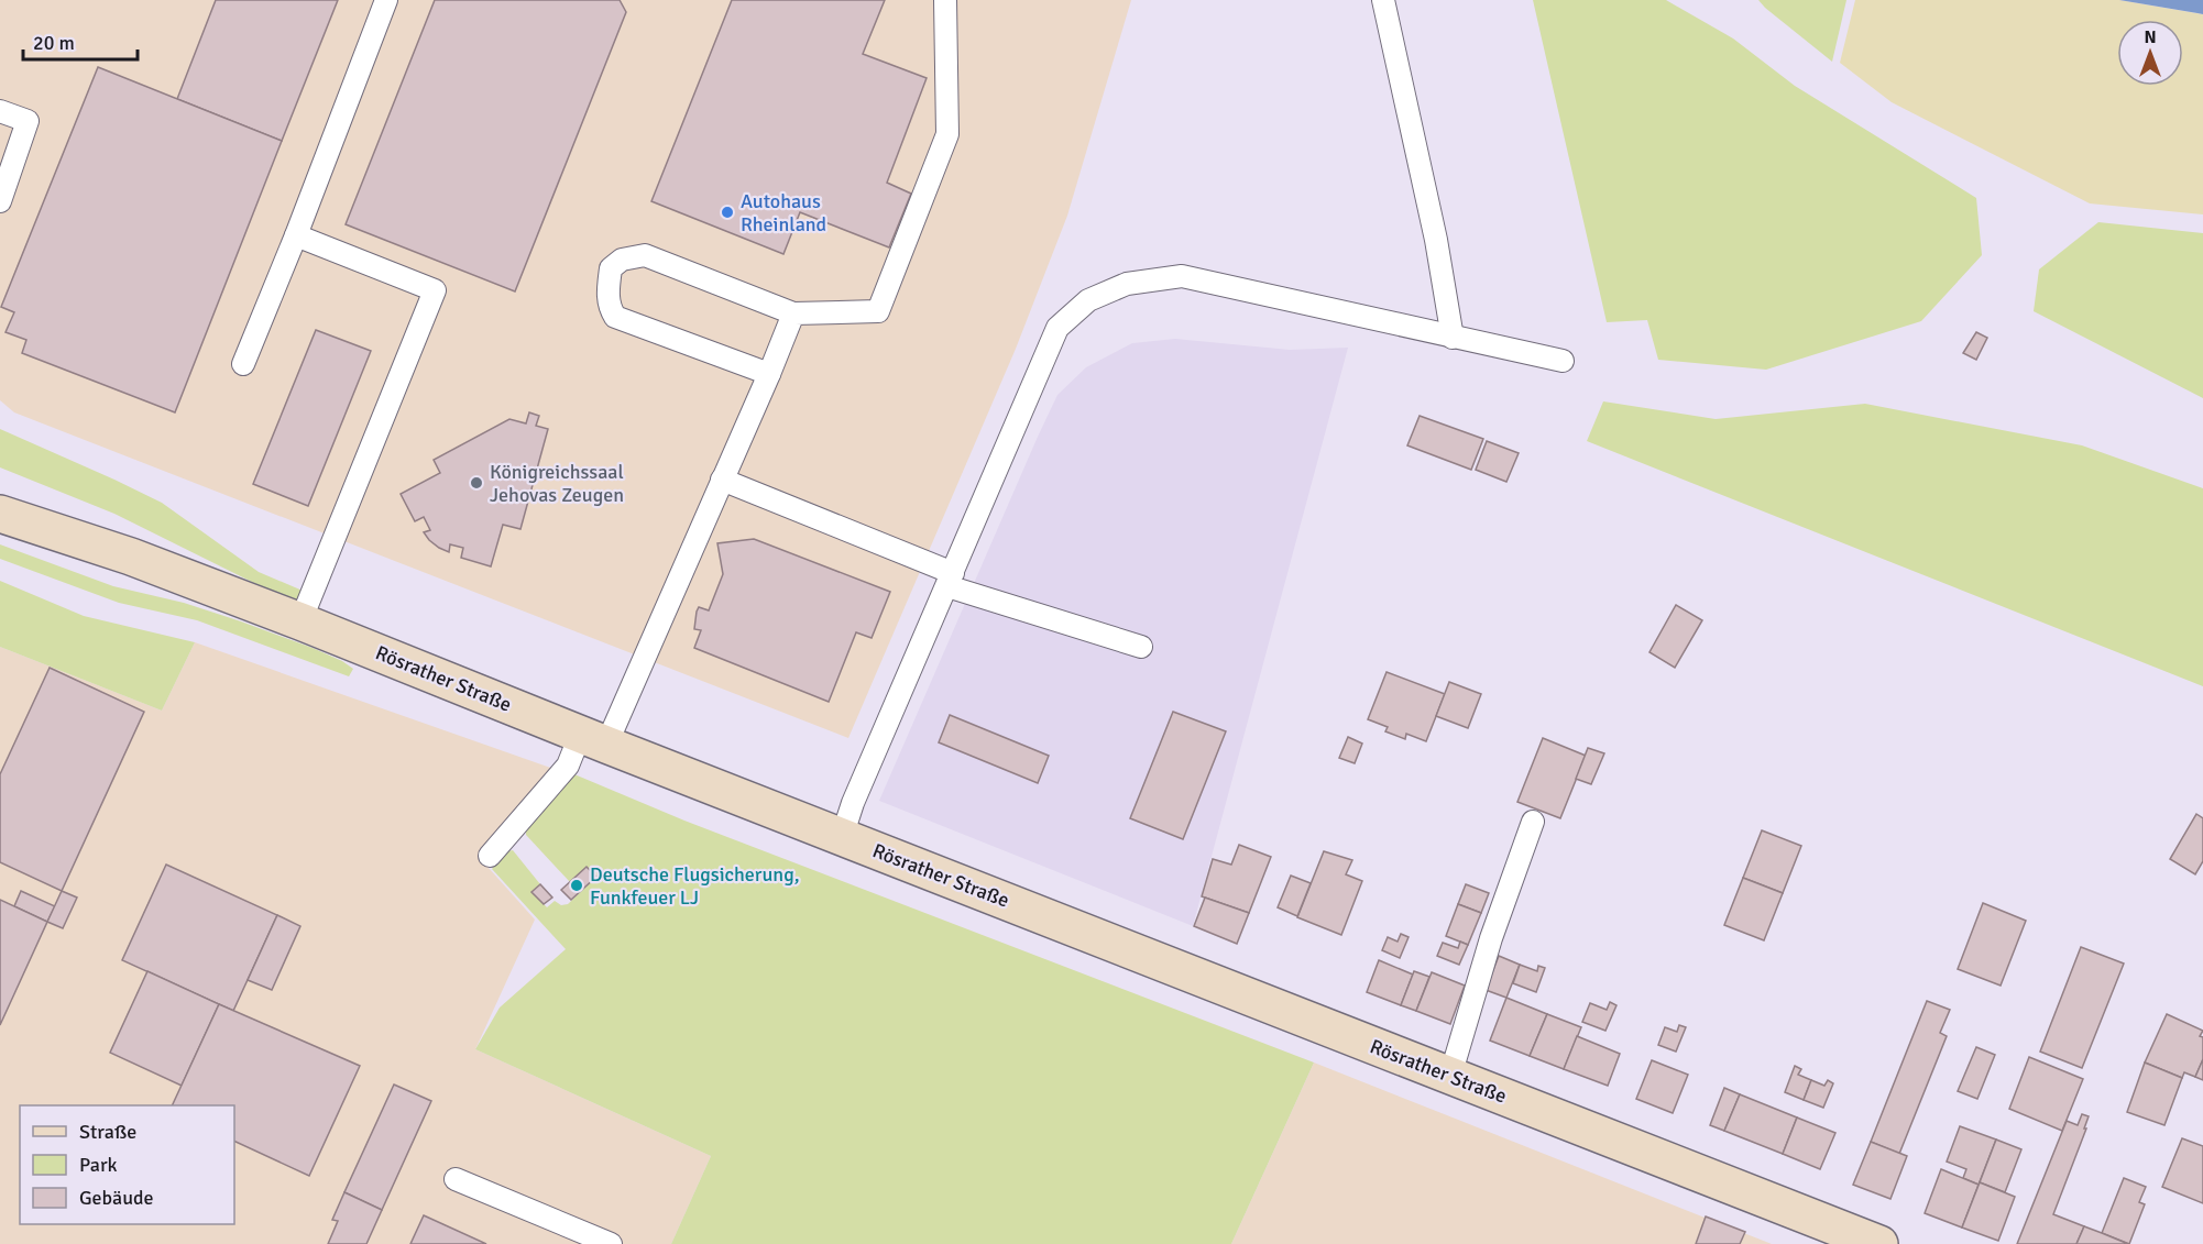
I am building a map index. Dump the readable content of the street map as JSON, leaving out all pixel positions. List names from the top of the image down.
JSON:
{
  "streets": {
    "main road": ["Rösrather Straße"]
  },
  "places": ["Autohaus Rheinland", "Königreichssaal Jehovas Zeugen", "Deutsche Flugsicherung, Funkfeuer LJ"],
  "legend": ["Straße", "Park", "Gebäude"],
  "scale_bar": "20 m",
  "north": "top"
}
